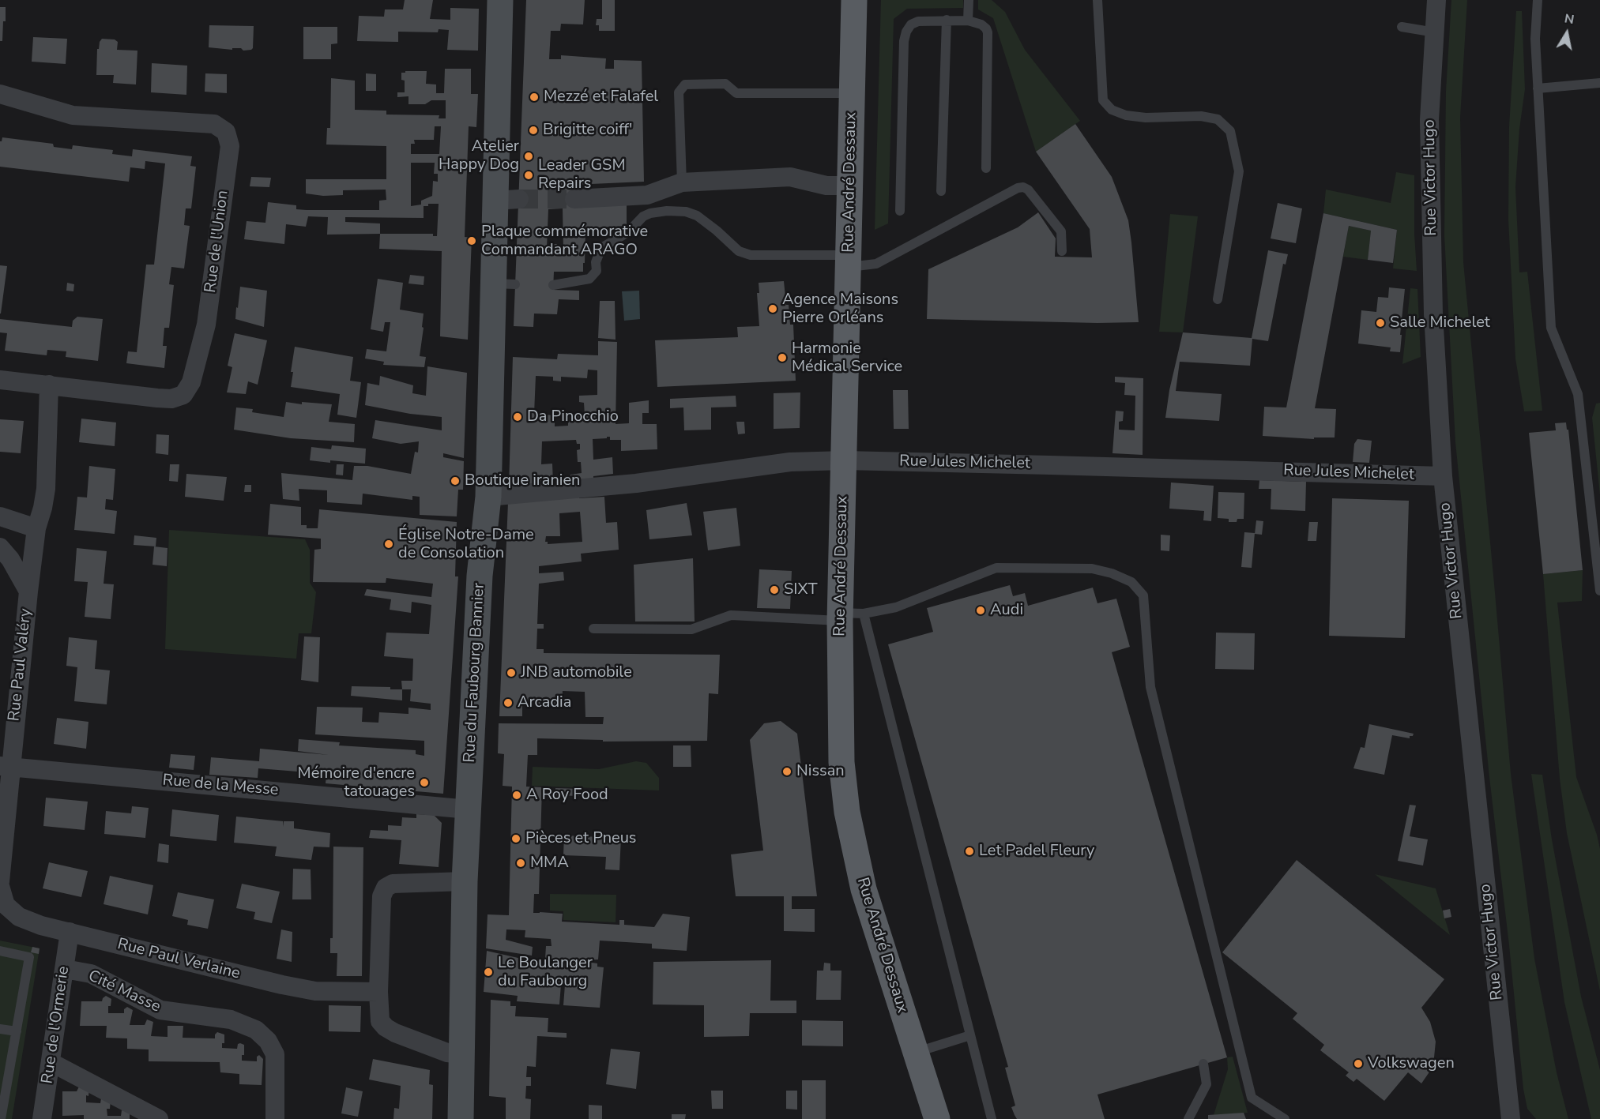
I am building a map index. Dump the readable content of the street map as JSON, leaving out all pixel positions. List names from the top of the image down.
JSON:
{
  "streets": {
    "main road": ["Rue André Dessaux", "Rue du Faubourg Bannier"],
    "street": [
      "Rue Victor Hugo",
      "Rue de l'Union",
      "Rue Jules Michelet",
      "Rue Paul Valéry",
      "Rue de la Messe",
      "Rue Paul Verlaine",
      "Cité Masse",
      "Rue de l'Ormerie"
    ]
  },
  "crossings": [
    ["Rue Victor Hugo", "Rue Jules Michelet"],
    ["Rue André Dessaux", "Rue Jules Michelet"],
    ["Rue de l'Union", "Rue Paul Valéry"],
    ["Rue Jules Michelet", "Rue du Faubourg Bannier"],
    ["Rue Paul Valéry", "Rue de la Messe"],
    ["Rue du Faubourg Bannier", "Rue de la Messe"],
    ["Rue Paul Verlaine", "Rue de l'Ormerie"],
    ["Cité Masse", "Rue de l'Ormerie"]
  ],
  "places": [
    "Mezzé et Falafel",
    "Brigitte coiff'",
    "Atelier Happy Dog",
    "Leader GSM Repairs",
    "Plaque commémorative Commandant ARAGO",
    "Agence Maisons Pierre Orléans",
    "Salle Michelet",
    "Harmonie Médical Service",
    "Da Pinocchio",
    "Boutique iranien",
    "Église Notre-Dame de Consolation",
    "SIXT",
    "Audi",
    "JNB automobile",
    "Arcadia",
    "Nissan",
    "Mémoire d'encre tatouages",
    "A Roy Food",
    "Pièces et Pneus",
    "Let Padel Fleury",
    "MMA",
    "Le Boulanger du Faubourg",
    "Volkswagen"
  ],
  "north": "top"
}
